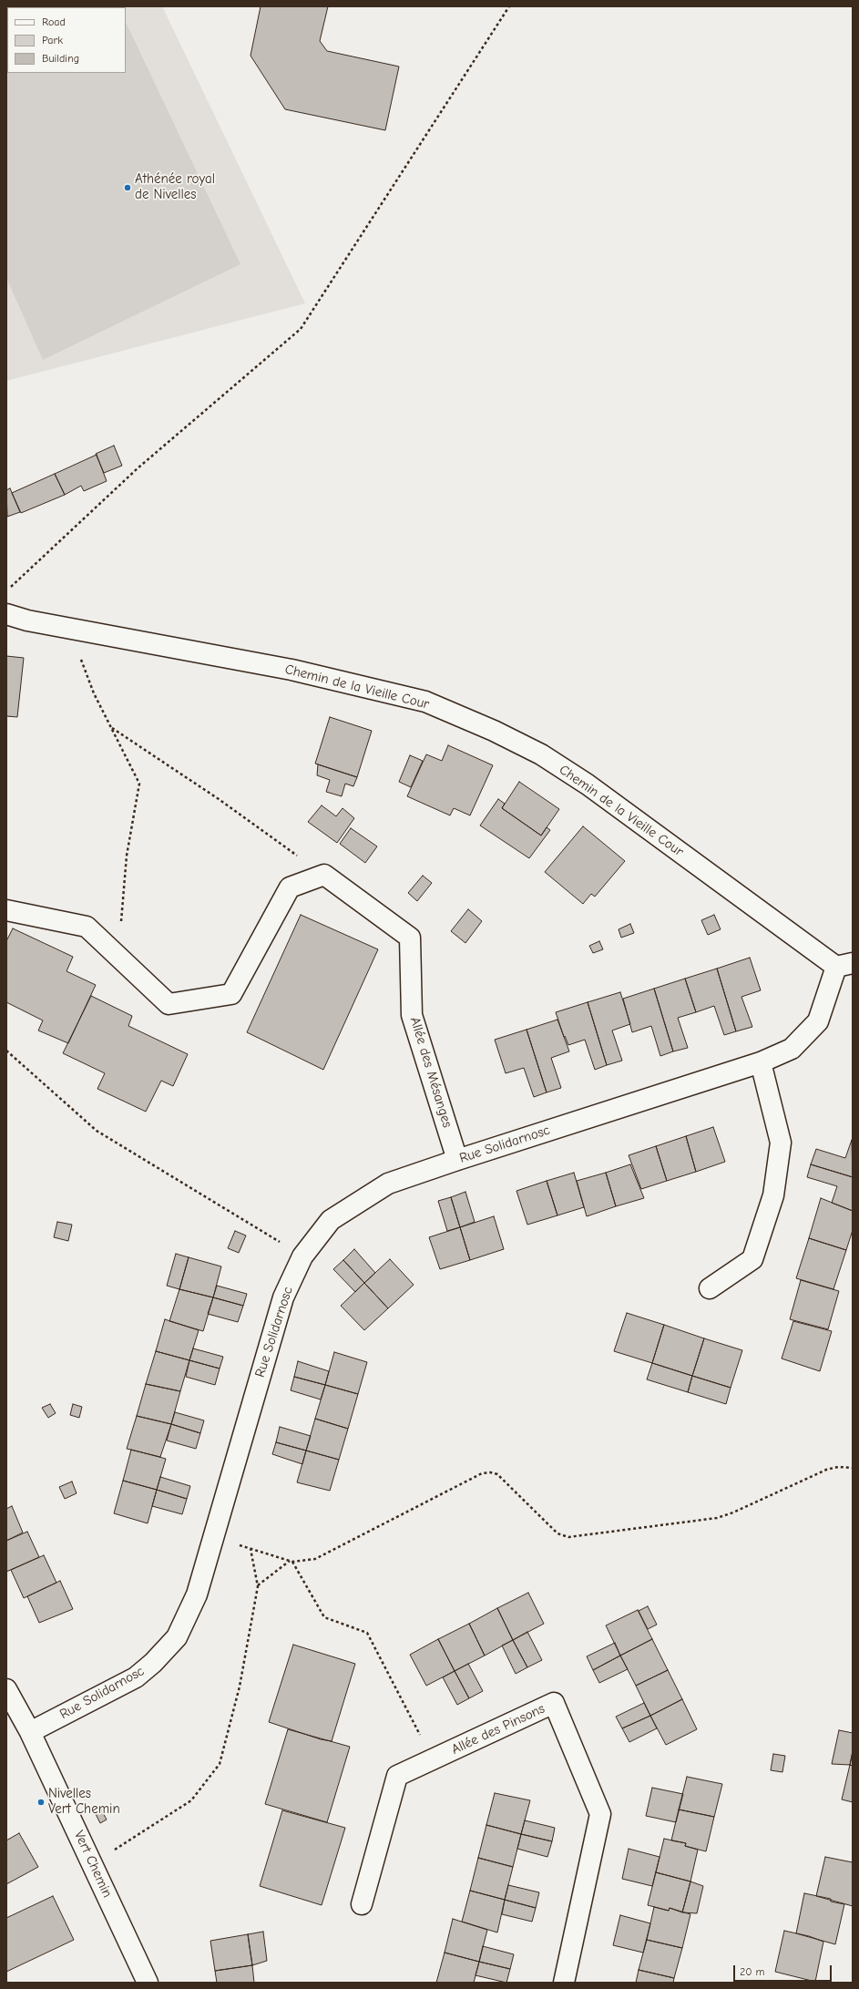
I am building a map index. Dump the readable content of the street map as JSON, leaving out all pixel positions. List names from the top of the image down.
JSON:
{
  "streets": {
    "street": [
      "Chemin de la Vieille Cour",
      "Allée des Mésanges",
      "Rue Solidarnosc",
      "Allée des Pinsons",
      "Vert Chemin"
    ]
  },
  "crossings": [
    ["Chemin de la Vieille Cour", "Rue Solidarnosc"],
    ["Allée des Mésanges", "Rue Solidarnosc"],
    ["Rue Solidarnosc", "Vert Chemin"]
  ],
  "places": ["Athénée royal de Nivelles", "Nivelles Vert Chemin"],
  "legend": ["Road", "Park", "Building"],
  "scale_bar": "20 m"
}
